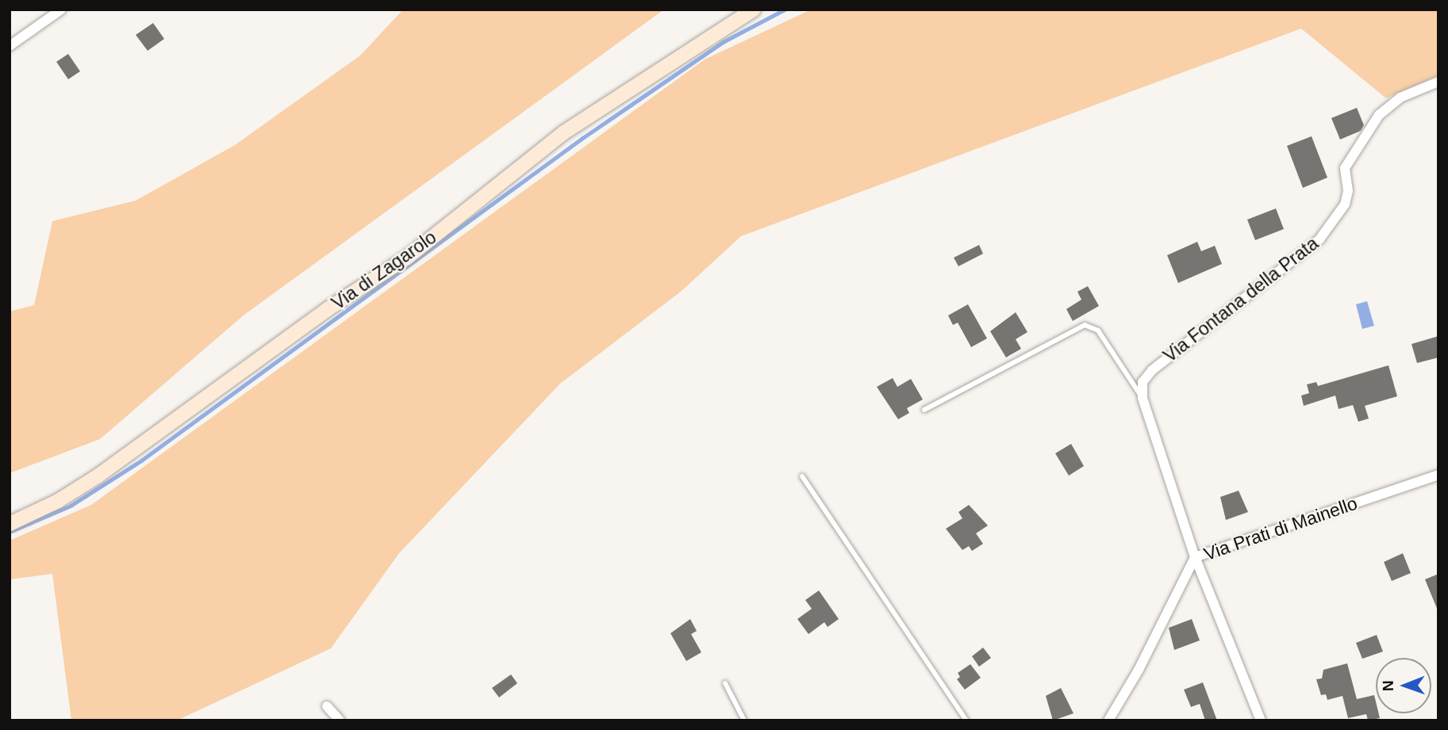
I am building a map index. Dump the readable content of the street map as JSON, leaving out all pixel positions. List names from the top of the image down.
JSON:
{
  "streets": {
    "main road": ["Via di Zagarolo"],
    "street": ["Via Fontana della Prata", "Via Prati di Mainello"]
  },
  "north": "left"
}
